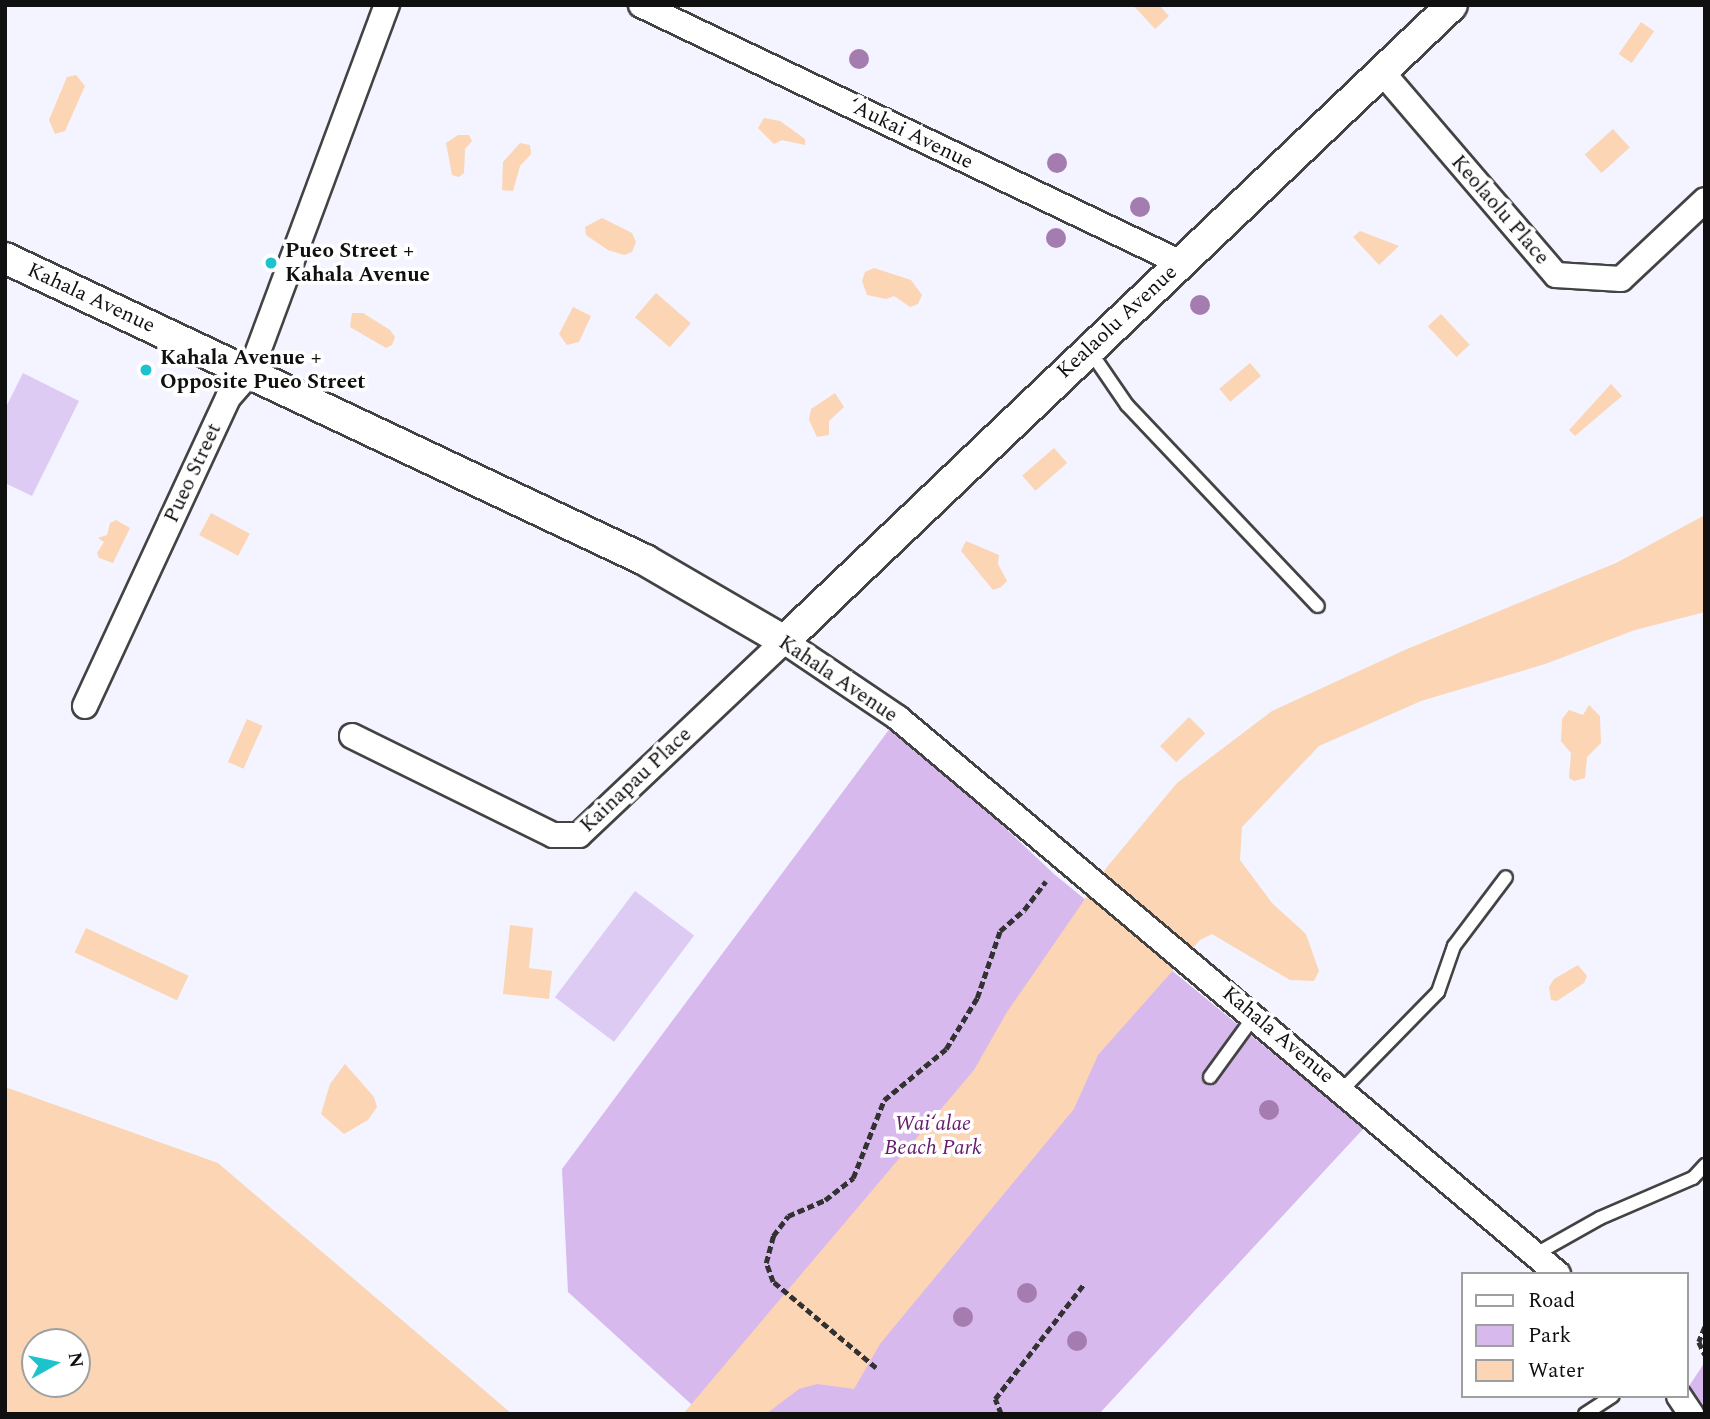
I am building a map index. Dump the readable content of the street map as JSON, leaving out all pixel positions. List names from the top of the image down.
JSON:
{
  "streets": {
    "street": [
      "ʻAukai Avenue",
      "Keolaolu Place",
      "Kahala Avenue",
      "Kealaolu Avenue",
      "Pueo Street",
      "Kainapau Place"
    ]
  },
  "crossings": [
    ["ʻAukai Avenue", "Kealaolu Avenue"],
    ["Keolaolu Place", "Kealaolu Avenue"],
    ["Kahala Avenue", "Kealaolu Avenue"],
    ["Kahala Avenue", "Pueo Street"],
    ["Kahala Avenue", "Kainapau Place"],
    ["Kealaolu Avenue", "Kainapau Place"]
  ],
  "parks": ["Waiʻalae Beach Park"],
  "places": ["Pueo Street + Kahala Avenue", "Kahala Avenue + Opposite Pueo Street"],
  "legend": ["Road", "Park", "Water"],
  "north": "right"
}
